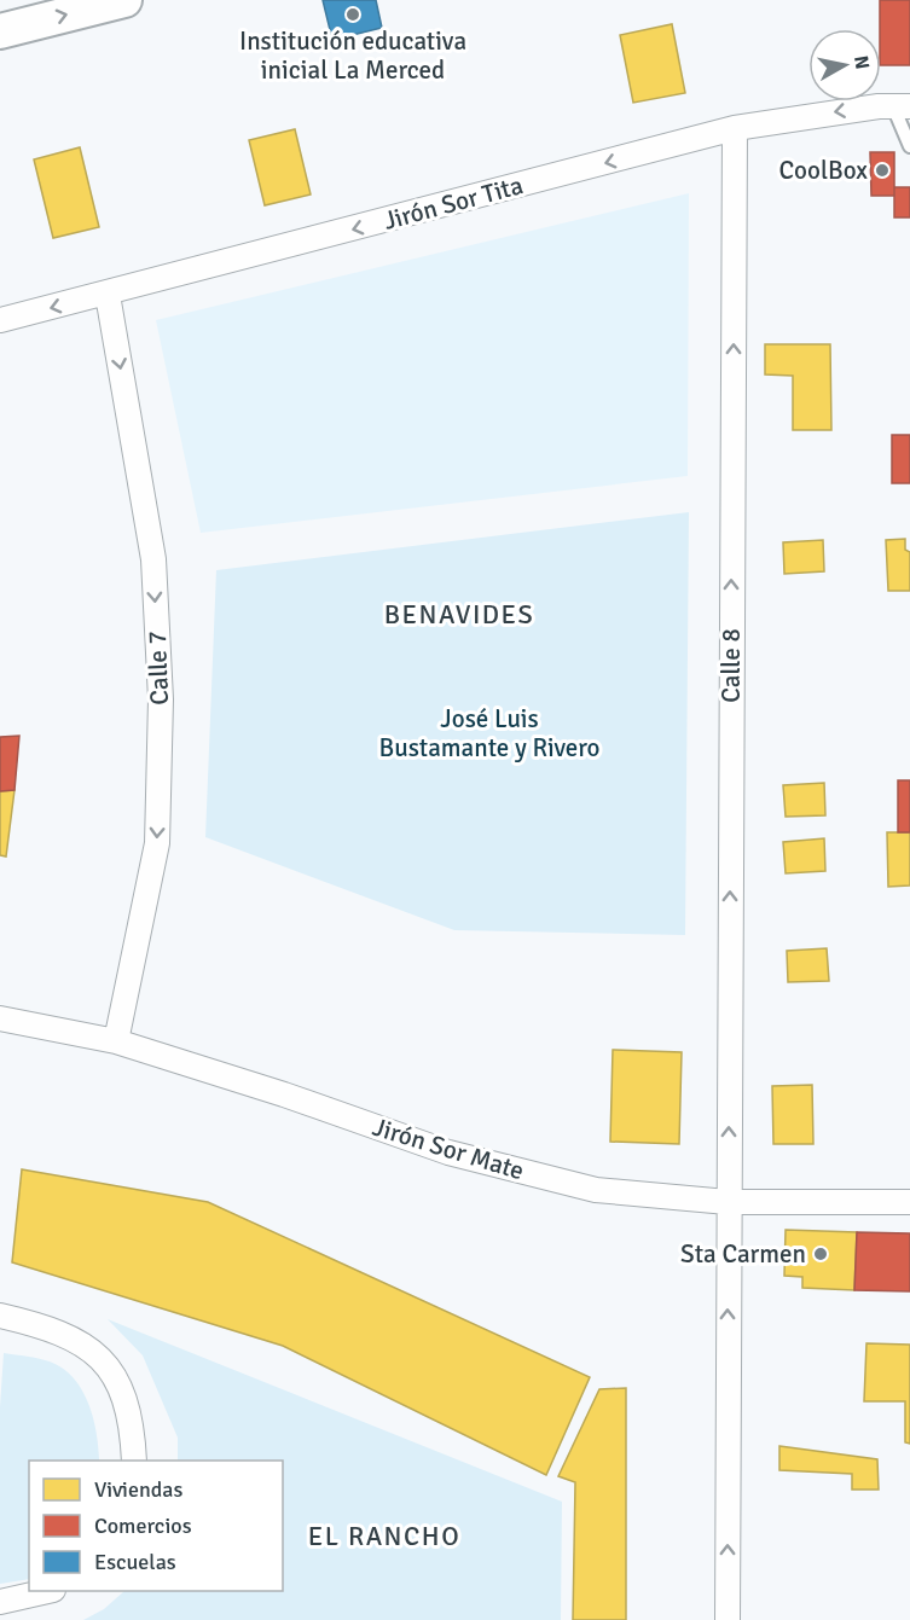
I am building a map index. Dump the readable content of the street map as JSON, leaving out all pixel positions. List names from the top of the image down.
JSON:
{
  "streets": {
    "street": [
      "Jirón Sor Tita",
      "Calle 8",
      "Calle 7",
      "Jirón Sor Mate"
    ]
  },
  "crossings": [
    ["Jirón Sor Tita", "Calle 8"],
    ["Jirón Sor Tita", "Calle 7"],
    ["Calle 8", "Jirón Sor Mate"],
    ["Calle 7", "Jirón Sor Mate"]
  ],
  "one_way": ["Jirón Sor Tita", "Calle 8", "Calle 7"],
  "districts": ["BENAVIDES", "EL RANCHO"],
  "parks": ["José Luis Bustamante y Rivero"],
  "places": ["Institución educativa inicial La Merced", "CoolBox", "Sta Carmen"],
  "legend": ["Viviendas", "Comercios", "Escuelas"],
  "north": "right"
}
